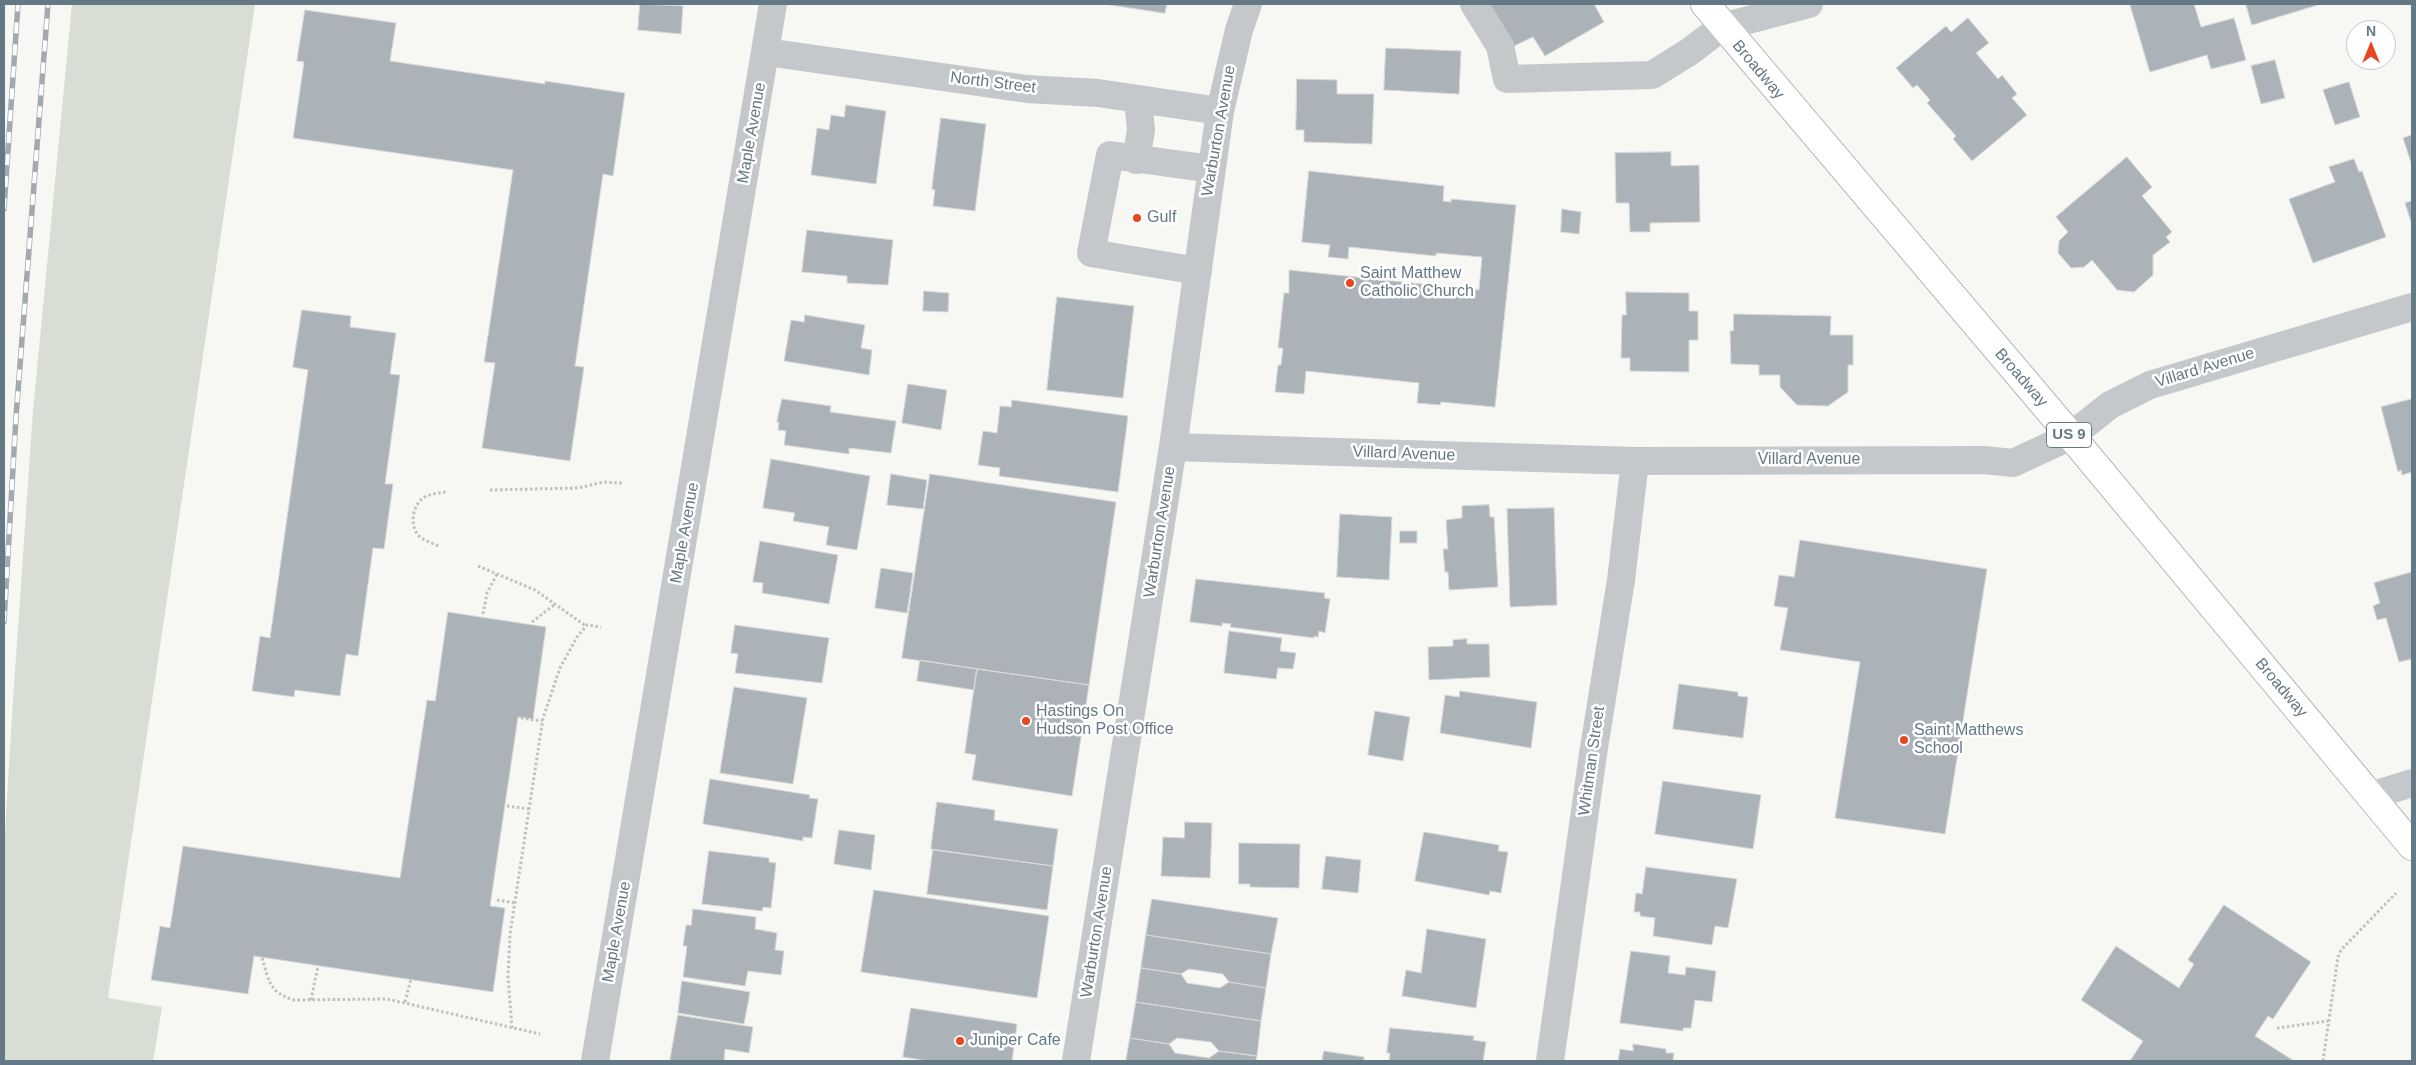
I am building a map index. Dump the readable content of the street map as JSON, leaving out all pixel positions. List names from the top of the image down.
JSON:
{
  "streets": {
    "main road": ["Broadway", "US 9"],
    "street": [
      "North Street",
      "Warburton Avenue",
      "Maple Avenue",
      "Villard Avenue",
      "Whitman Street"
    ]
  },
  "crossings": [
    ["Broadway", "Villard Avenue"],
    ["North Street", "Warburton Avenue"],
    ["North Street", "Maple Avenue"],
    ["Warburton Avenue", "Villard Avenue"],
    ["Villard Avenue", "Whitman Street"]
  ],
  "places": [
    "Gulf",
    "Saint Matthew Catholic Church",
    "Hastings On Hudson Post Office",
    "Saint Matthews School",
    "Juniper Cafe"
  ],
  "north": "top"
}
